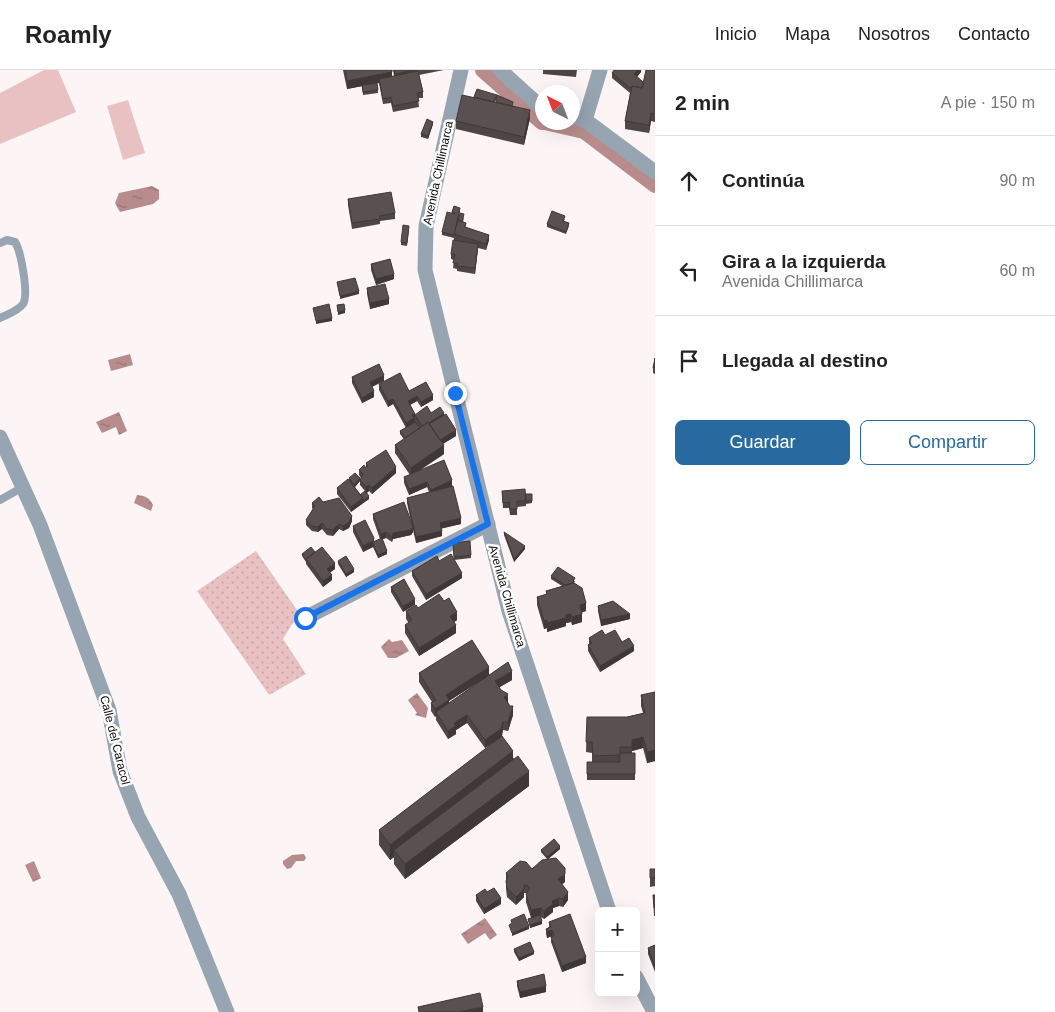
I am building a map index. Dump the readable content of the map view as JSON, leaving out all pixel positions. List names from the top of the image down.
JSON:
{
  "streets": {
    "street": ["Avenida Chillimarca", "Calle del Caracol"]
  },
  "north": "top left",
  "page": {
    "header": "Roamly",
    "nav": [
      "Inicio",
      "Mapa",
      "Nosotros",
      "Contacto"
    ],
    "heading": ["2 min", "A pie · 150 m"],
    "list": [
      ["Continúa", "90 m"],
      ["Gira a la izquierda", "Avenida Chillimarca", "60 m"],
      "Llegada al destino"
    ],
    "buttons": ["Guardar", "Compartir"],
    "map_buttons": ["+", "−"]
  }
}
